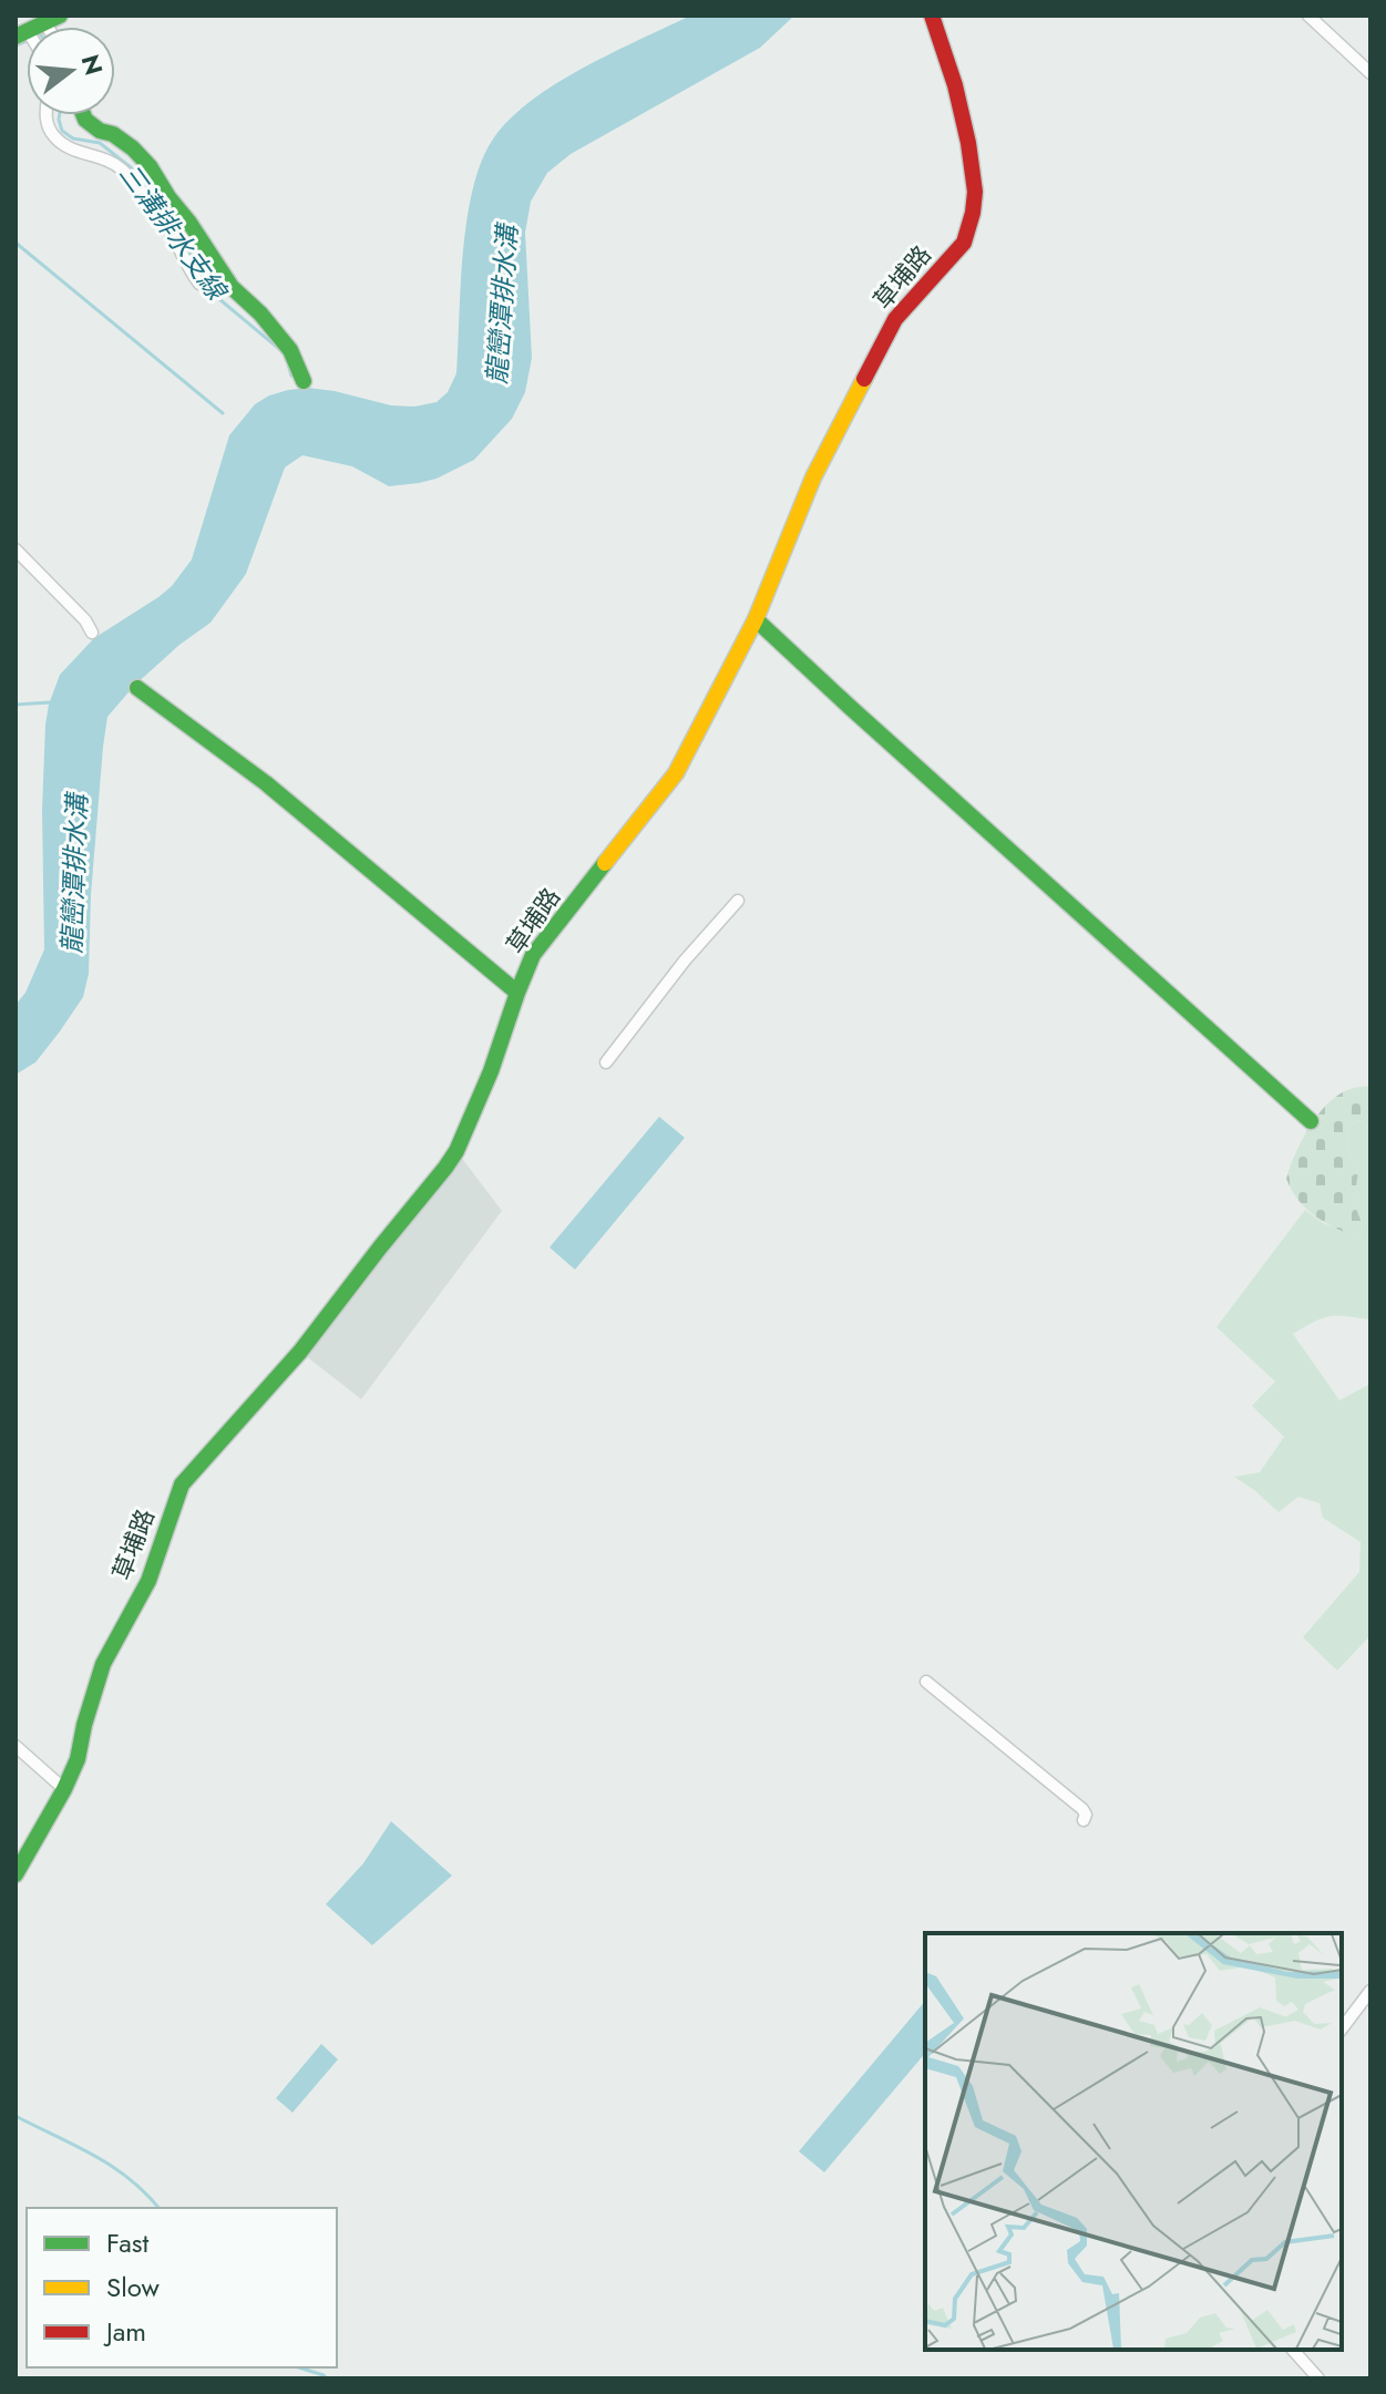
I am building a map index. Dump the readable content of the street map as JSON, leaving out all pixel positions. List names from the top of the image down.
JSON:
{
  "streets": {
    "street": ["草埔路"]
  },
  "water": ["三溝排水支線", "龍巒潭排水溝"],
  "legend": ["Fast", "Slow", "Jam"],
  "north": "right"
}
